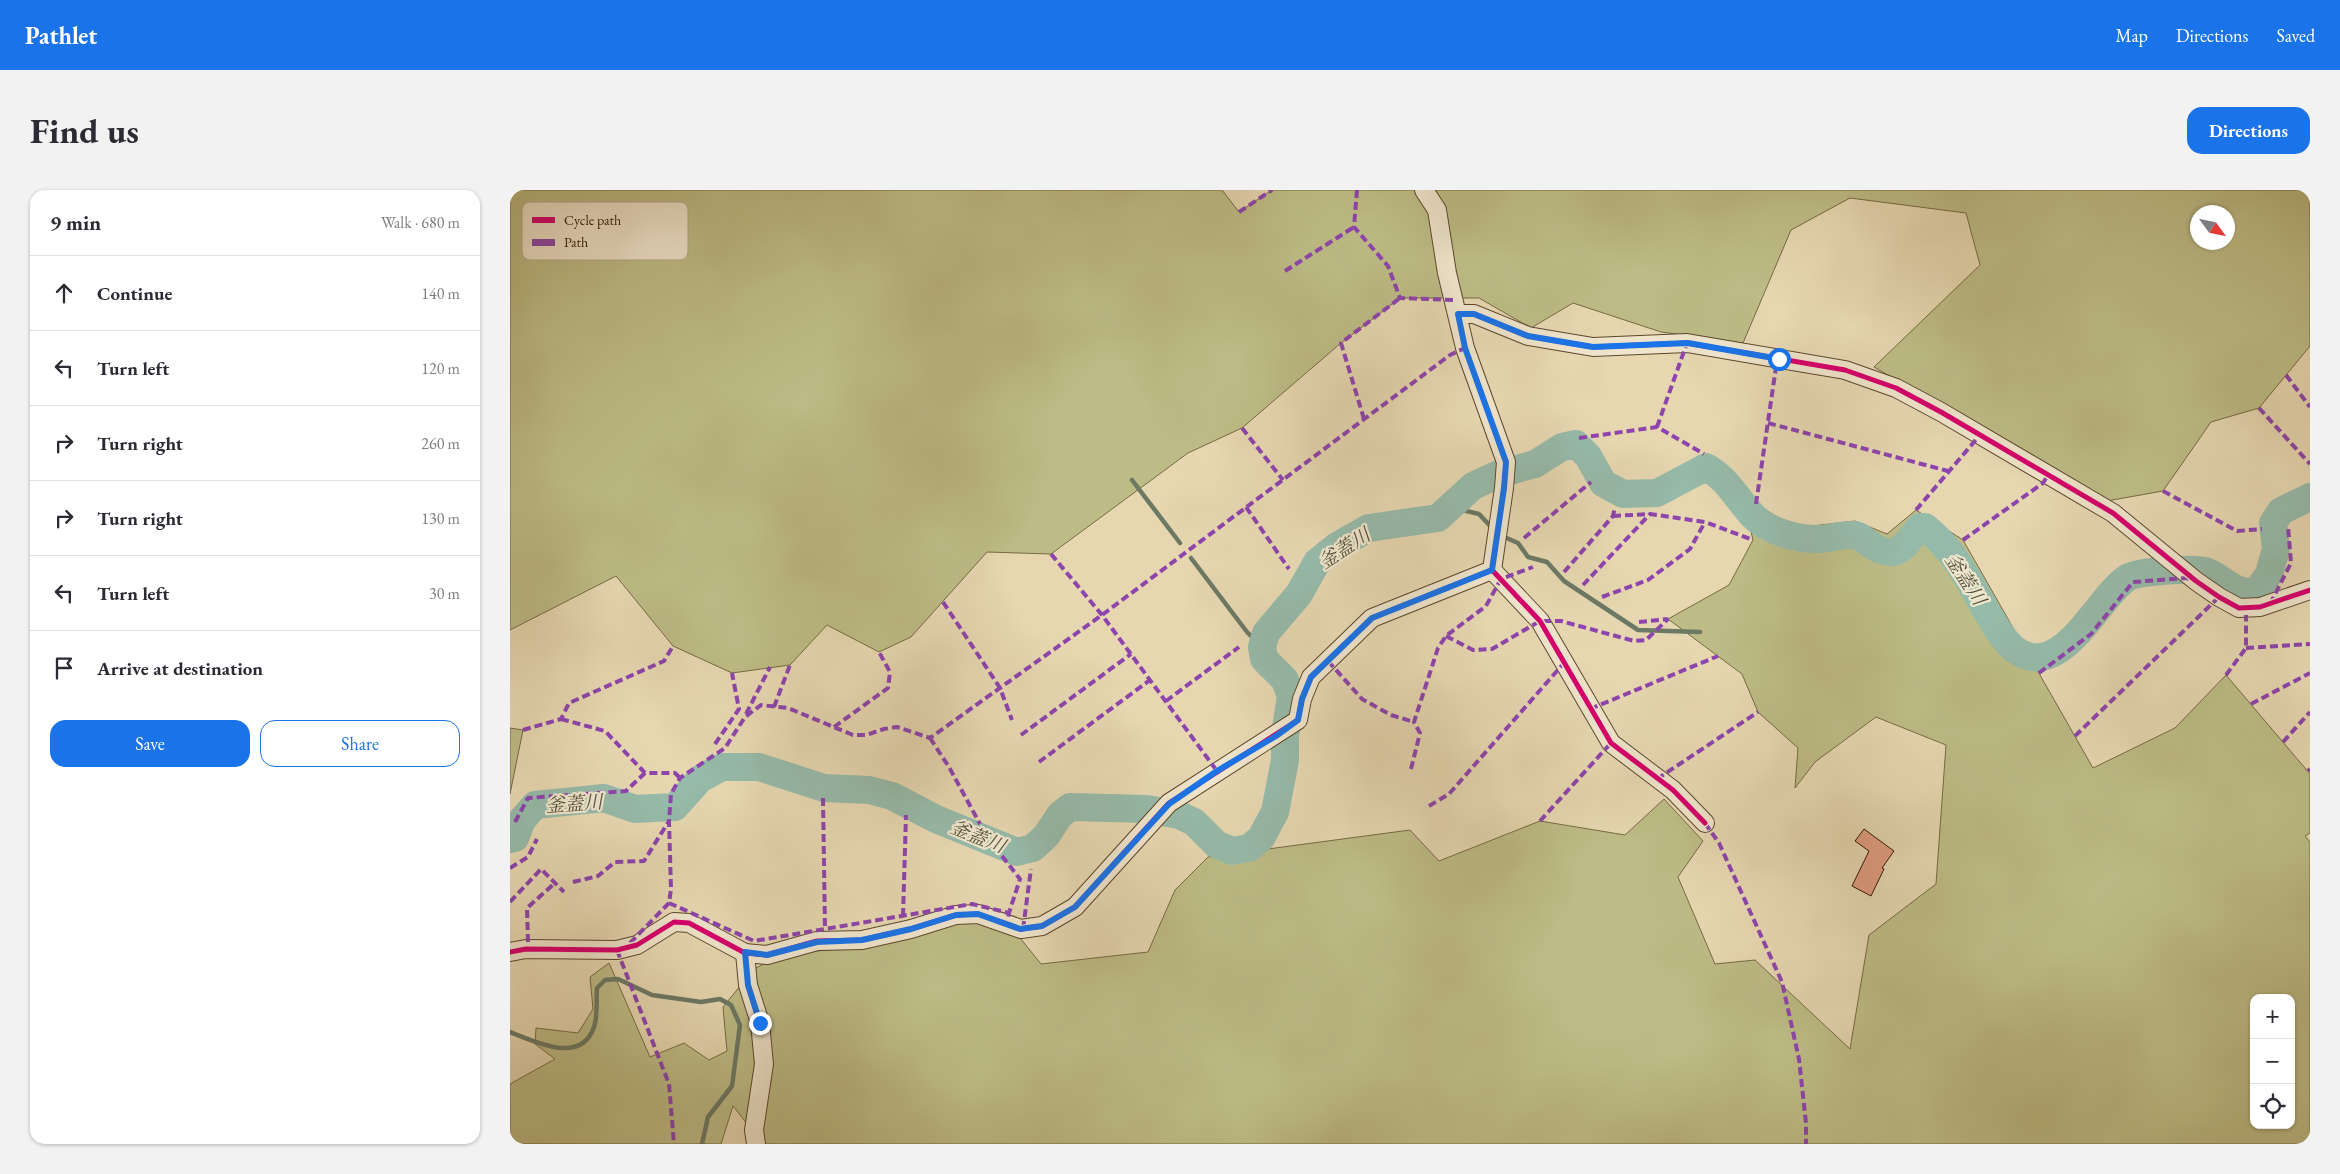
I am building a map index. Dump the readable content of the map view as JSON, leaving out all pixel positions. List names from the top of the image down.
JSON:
{
  "water": ["釜蓋川"],
  "legend": ["Cycle path", "Path"],
  "north": "bottom right",
  "page": {
    "header": "Pathlet",
    "nav": ["Map", "Directions", "Saved"],
    "buttons": [
      "Directions",
      ["Save", "Share"]
    ],
    "title": "Find us",
    "heading": ["9 min", "Walk · 680 m"],
    "list": [
      ["Continue", "140 m"],
      ["Turn left", "120 m"],
      ["Turn right", "260 m"],
      ["Turn right", "130 m"],
      ["Turn left", "30 m"],
      "Arrive at destination"
    ],
    "map_buttons": ["+", "−"]
  }
}
